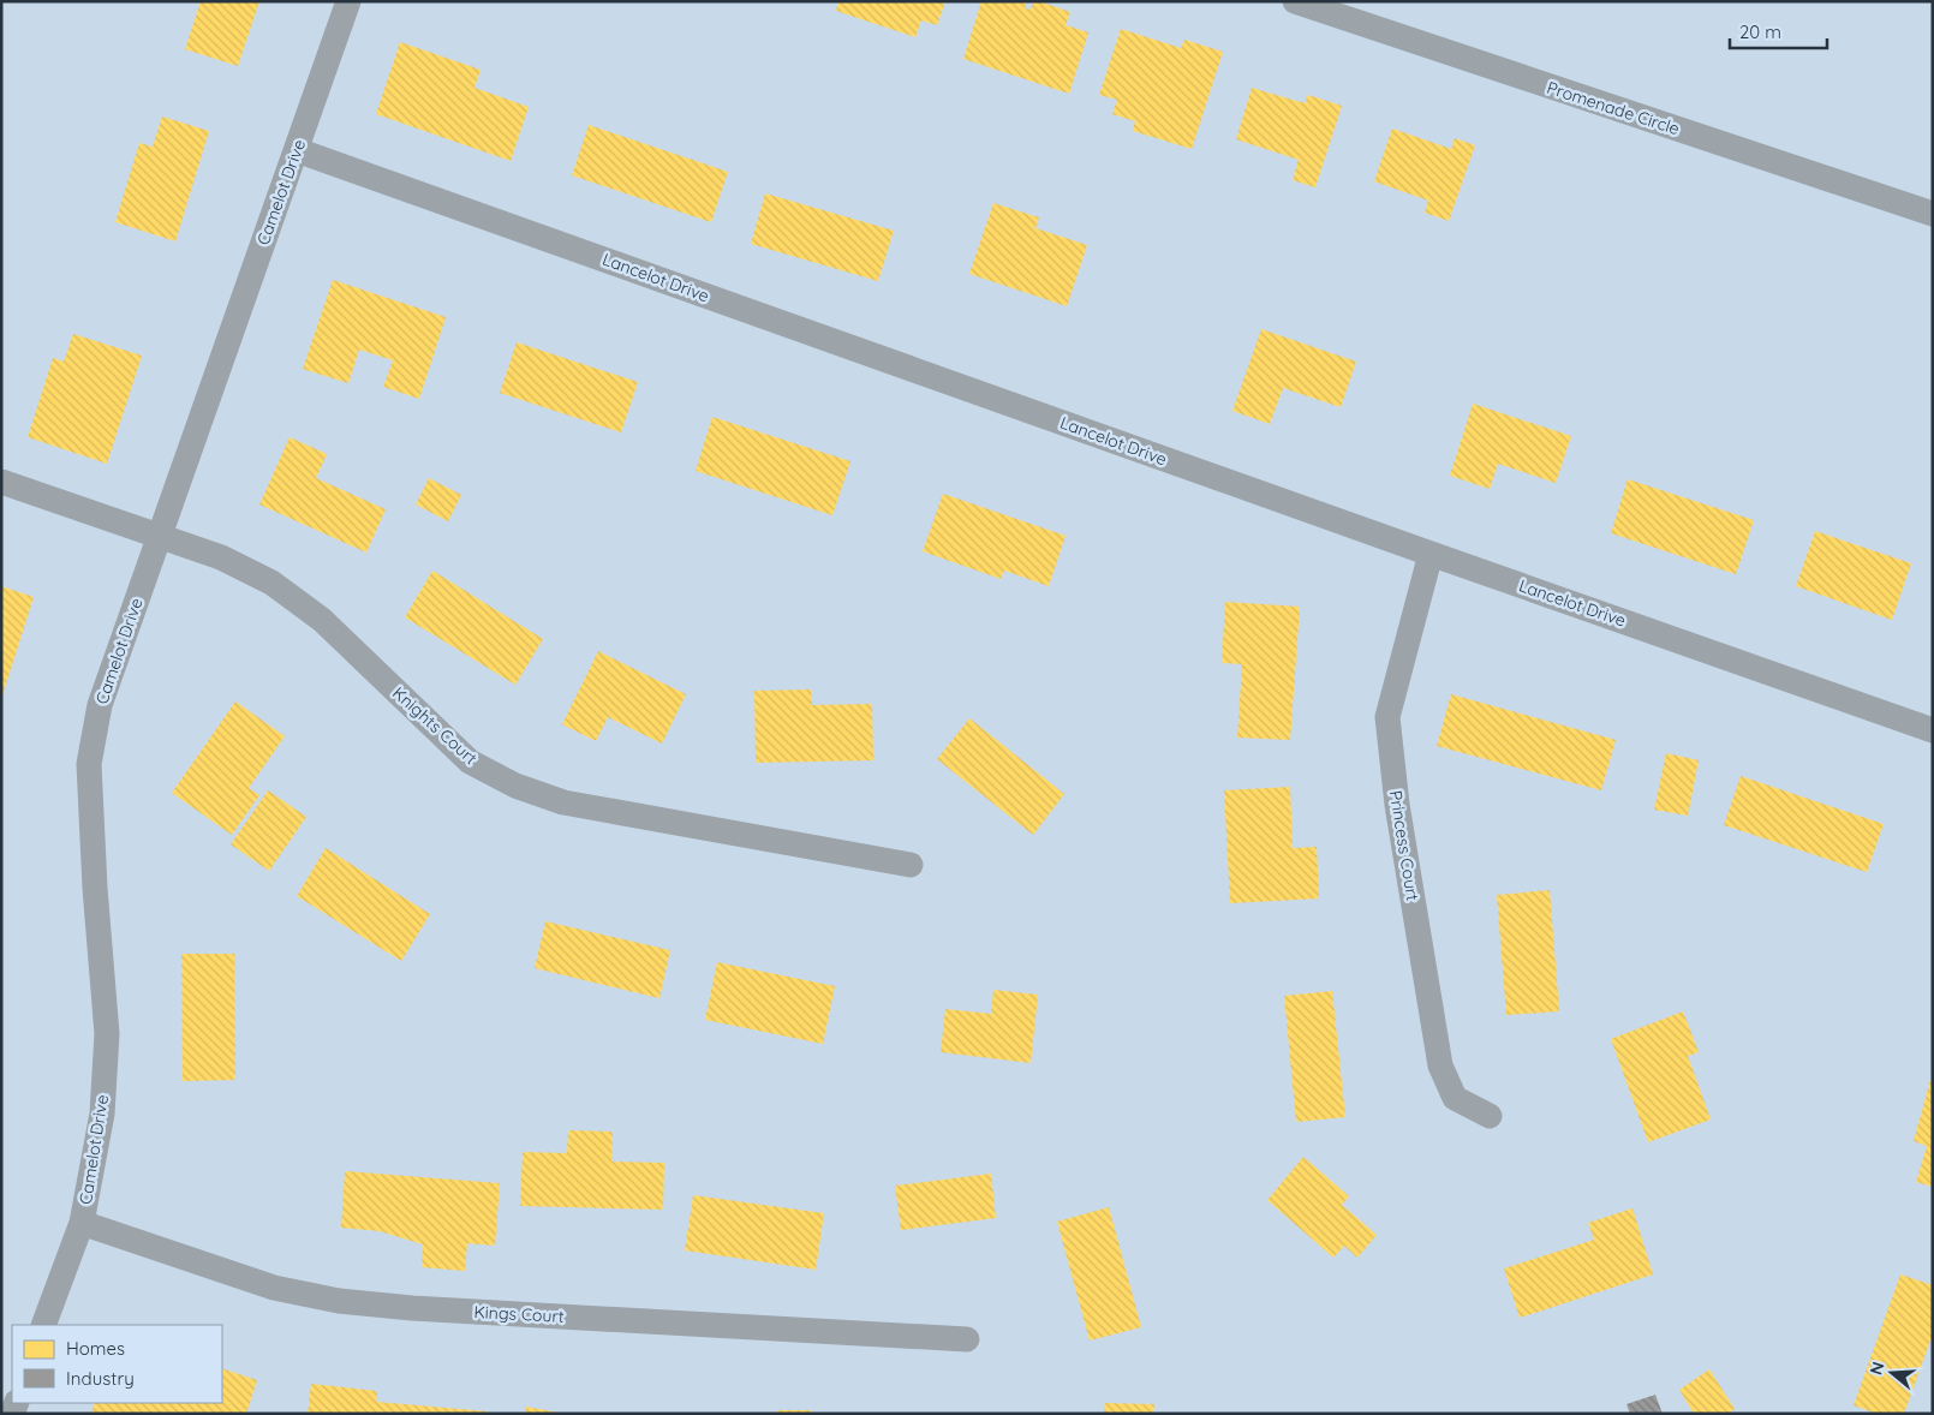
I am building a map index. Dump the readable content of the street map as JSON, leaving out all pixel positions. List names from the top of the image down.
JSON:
{
  "streets": {
    "street": [
      "Promenade Circle",
      "Camelot Drive",
      "Lancelot Drive",
      "Knights Court",
      "Princess Court",
      "Kings Court"
    ]
  },
  "crossings": [
    ["Camelot Drive", "Lancelot Drive"],
    ["Camelot Drive", "Knights Court"],
    ["Camelot Drive", "Kings Court"],
    ["Lancelot Drive", "Princess Court"]
  ],
  "legend": ["Homes", "Industry"],
  "scale_bar": "20 m",
  "north": "left"
}
